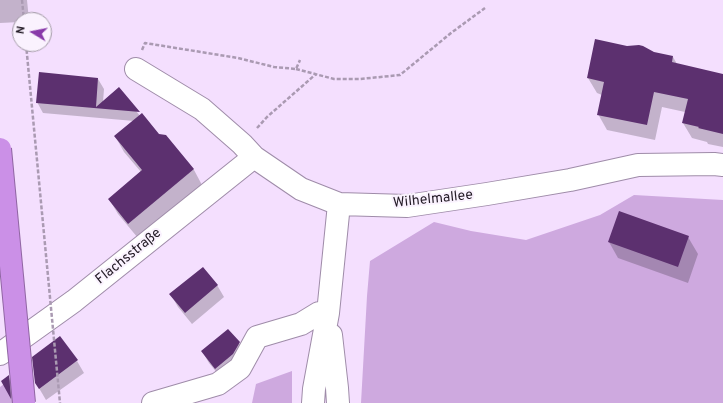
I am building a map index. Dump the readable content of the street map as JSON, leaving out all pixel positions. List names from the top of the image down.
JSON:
{
  "streets": {
    "street": ["Wilhelmallee", "Flachsstraße"]
  },
  "crossings": [
    ["Wilhelmallee", "Flachsstraße"]
  ],
  "north": "left"
}
